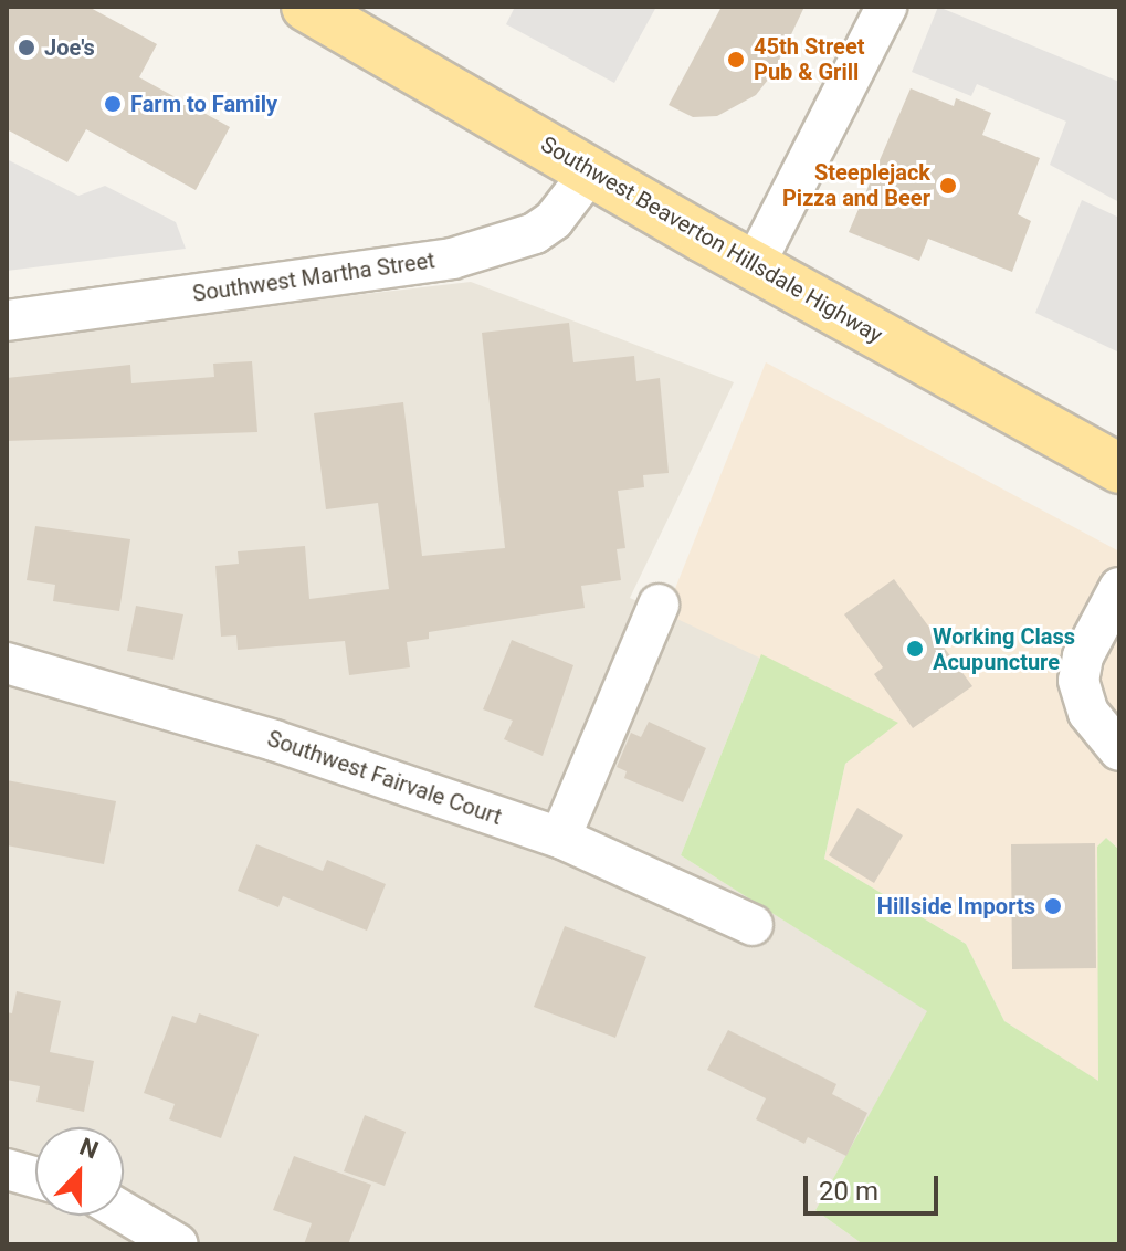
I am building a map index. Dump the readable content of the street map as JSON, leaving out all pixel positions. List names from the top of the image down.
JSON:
{
  "streets": {
    "main road": ["Southwest Beaverton Hillsdale Highway"],
    "street": ["Southwest Martha Street", "Southwest Fairvale Court"]
  },
  "crossings": [
    ["Southwest Beaverton Hillsdale Highway", "Southwest Martha Street"]
  ],
  "places": [
    "Joe's",
    "45th Street Pub & Grill",
    "Farm to Family",
    "Steeplejack Pizza and Beer",
    "Working Class Acupuncture",
    "Hillside Imports"
  ],
  "scale_bar": "20 m",
  "north": "top"
}
